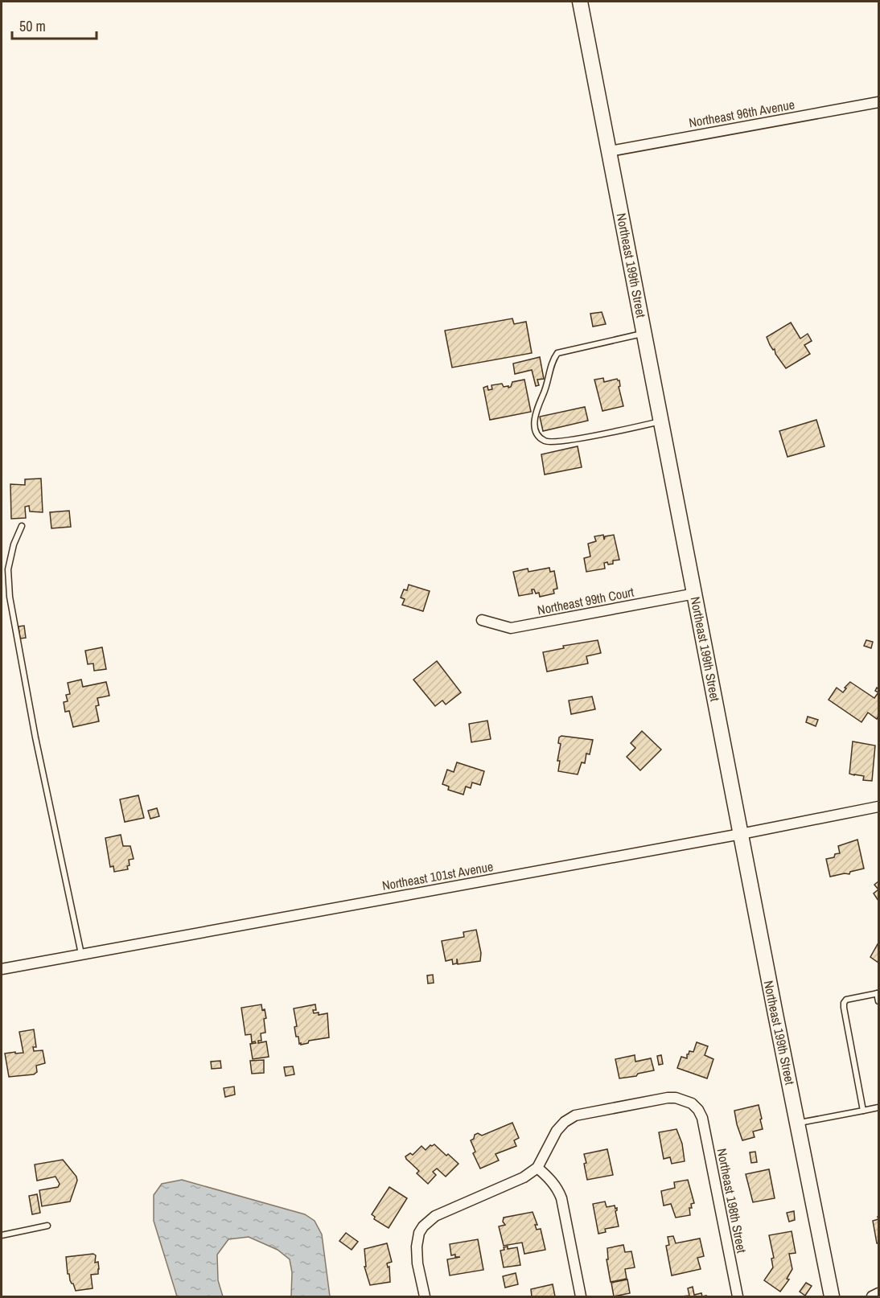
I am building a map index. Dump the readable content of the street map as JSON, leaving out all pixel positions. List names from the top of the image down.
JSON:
{
  "streets": {
    "main road": ["Northeast 199th Street"],
    "street": [
      "Northeast 96th Avenue",
      "Northeast 99th Court",
      "Northeast 101st Avenue",
      "Northeast 198th Street"
    ]
  },
  "crossings": [
    ["Northeast 96th Avenue", "Northeast 199th Street"],
    ["Northeast 199th Street", "Northeast 99th Court"],
    ["Northeast 199th Street", "Northeast 101st Avenue"]
  ],
  "scale_bar": "50 m"
}
